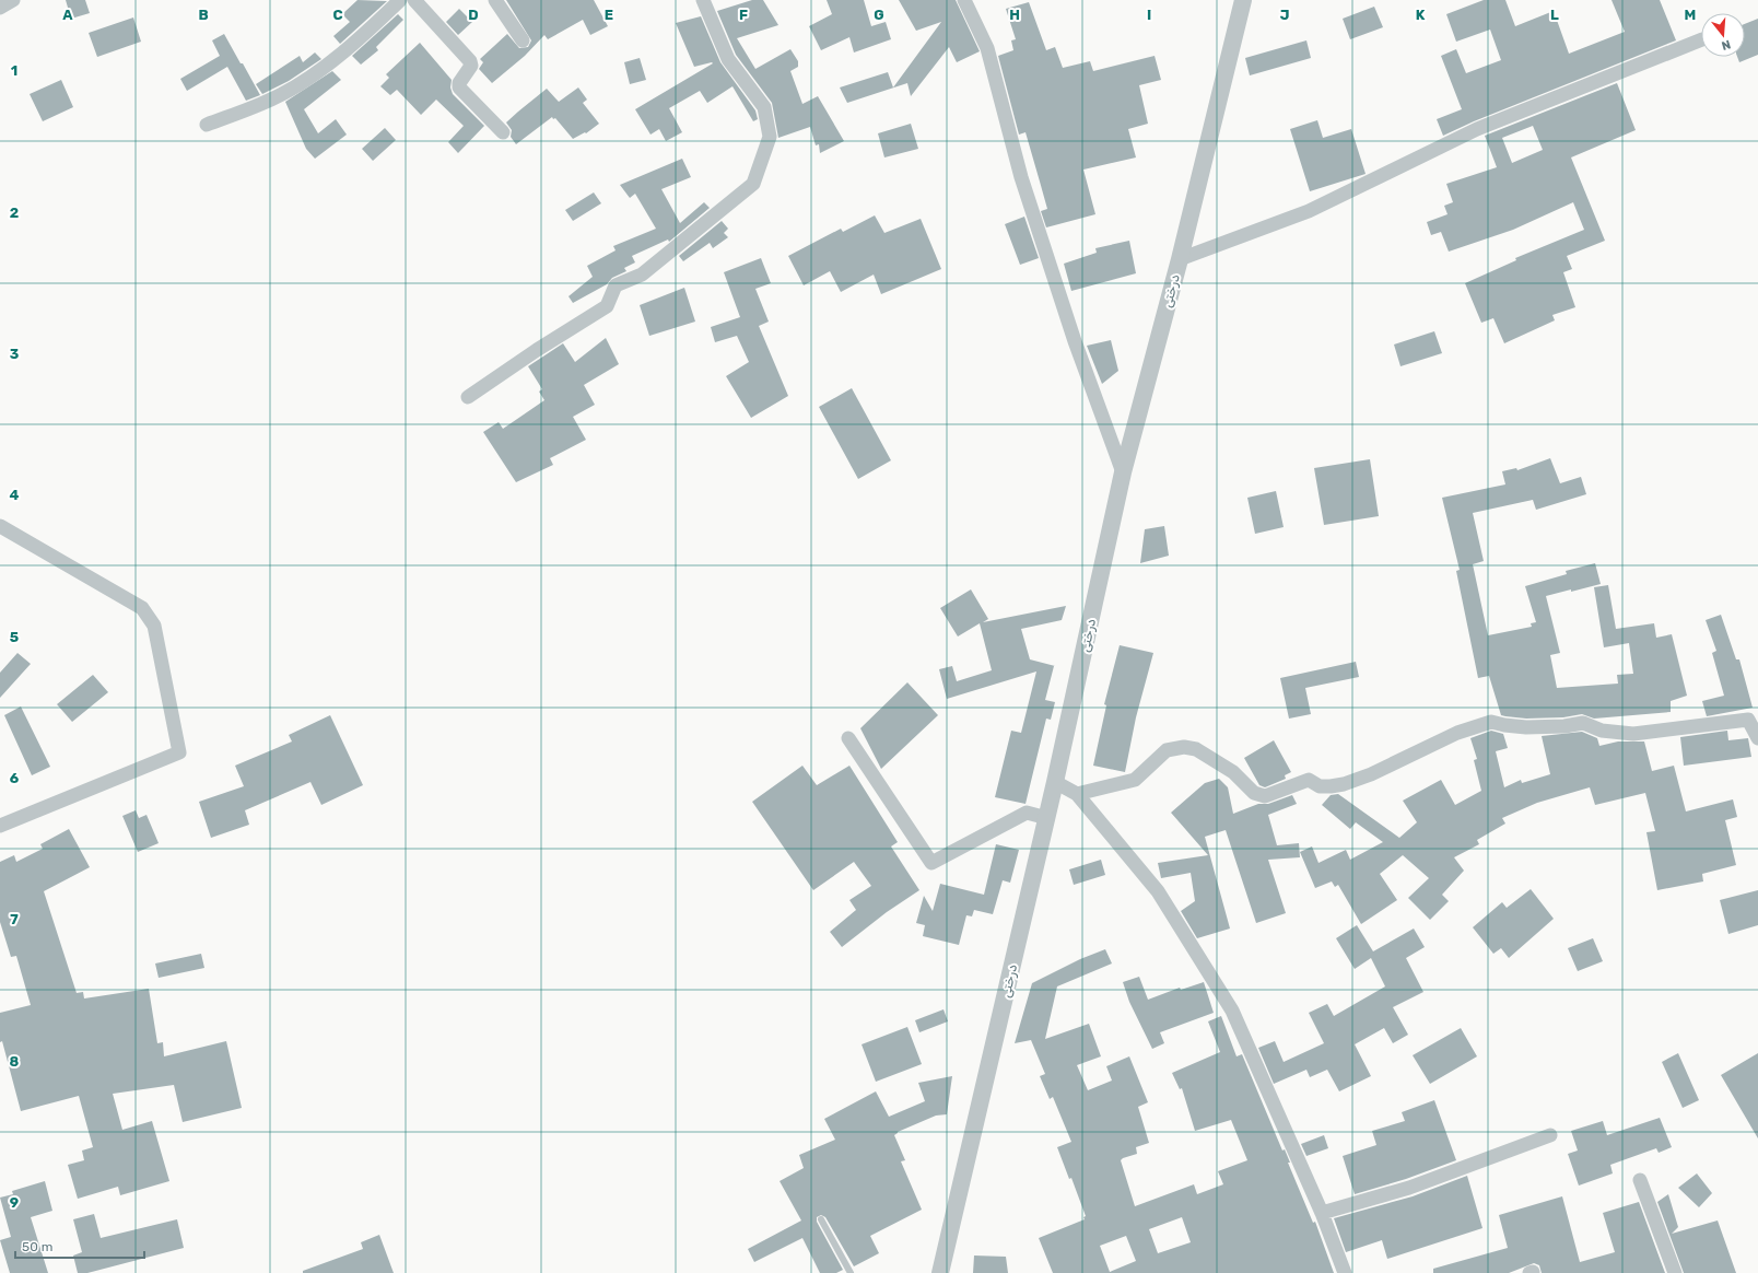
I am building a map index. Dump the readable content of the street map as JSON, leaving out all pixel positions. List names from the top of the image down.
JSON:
{
  "streets": {
    "street": ["درختی"]
  },
  "scale_bar": "50 m",
  "north": "bottom",
  "grid": {
    "columns": [
      "A",
      "B",
      "C",
      "D",
      "E",
      "F",
      "G",
      "H",
      "I",
      "J",
      "K",
      "L",
      "M"
    ],
    "rows": [
      "1",
      "2",
      "3",
      "4",
      "5",
      "6",
      "7",
      "8",
      "9"
    ]
  }
}
